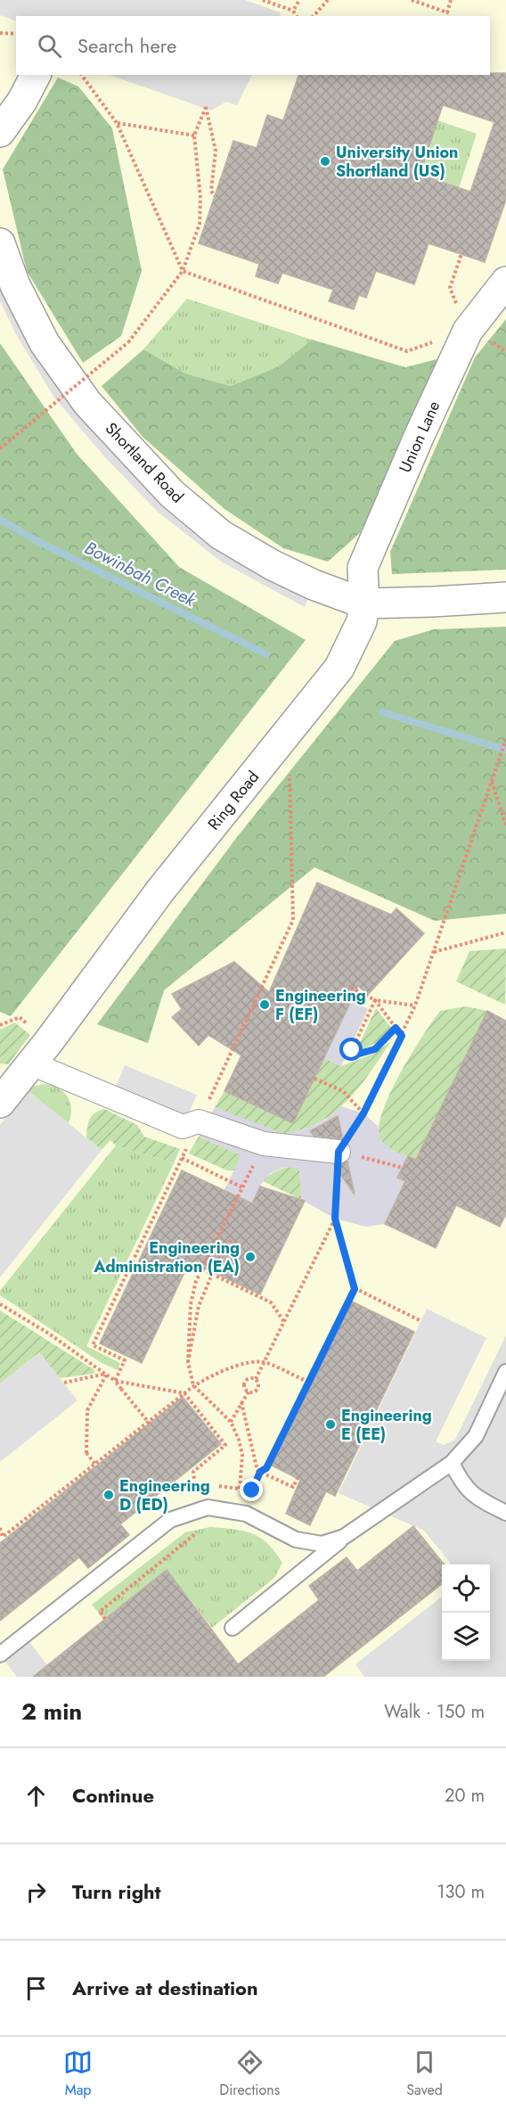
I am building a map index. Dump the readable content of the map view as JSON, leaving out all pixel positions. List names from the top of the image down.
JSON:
{
  "streets": {
    "street": ["Union Lane", "Shortland Road", "Ring Road"]
  },
  "crossings": [
    ["Union Lane", "Shortland Road"],
    ["Union Lane", "Ring Road"],
    ["Shortland Road", "Ring Road"]
  ],
  "water": ["Bowinbah Creek"],
  "places": [
    "University Union Shortland (US)",
    "Engineering F (EF)",
    "Engineering Administration (EA)",
    "Engineering E (EE)",
    "Engineering D (ED)"
  ],
  "page": {
    "search": "Search here",
    "heading": ["2 min", "Walk · 150 m"],
    "list": [
      ["Continue", "20 m"],
      ["Turn right", "130 m"],
      "Arrive at destination"
    ],
    "nav": ["Map", "Directions", "Saved"]
  }
}
